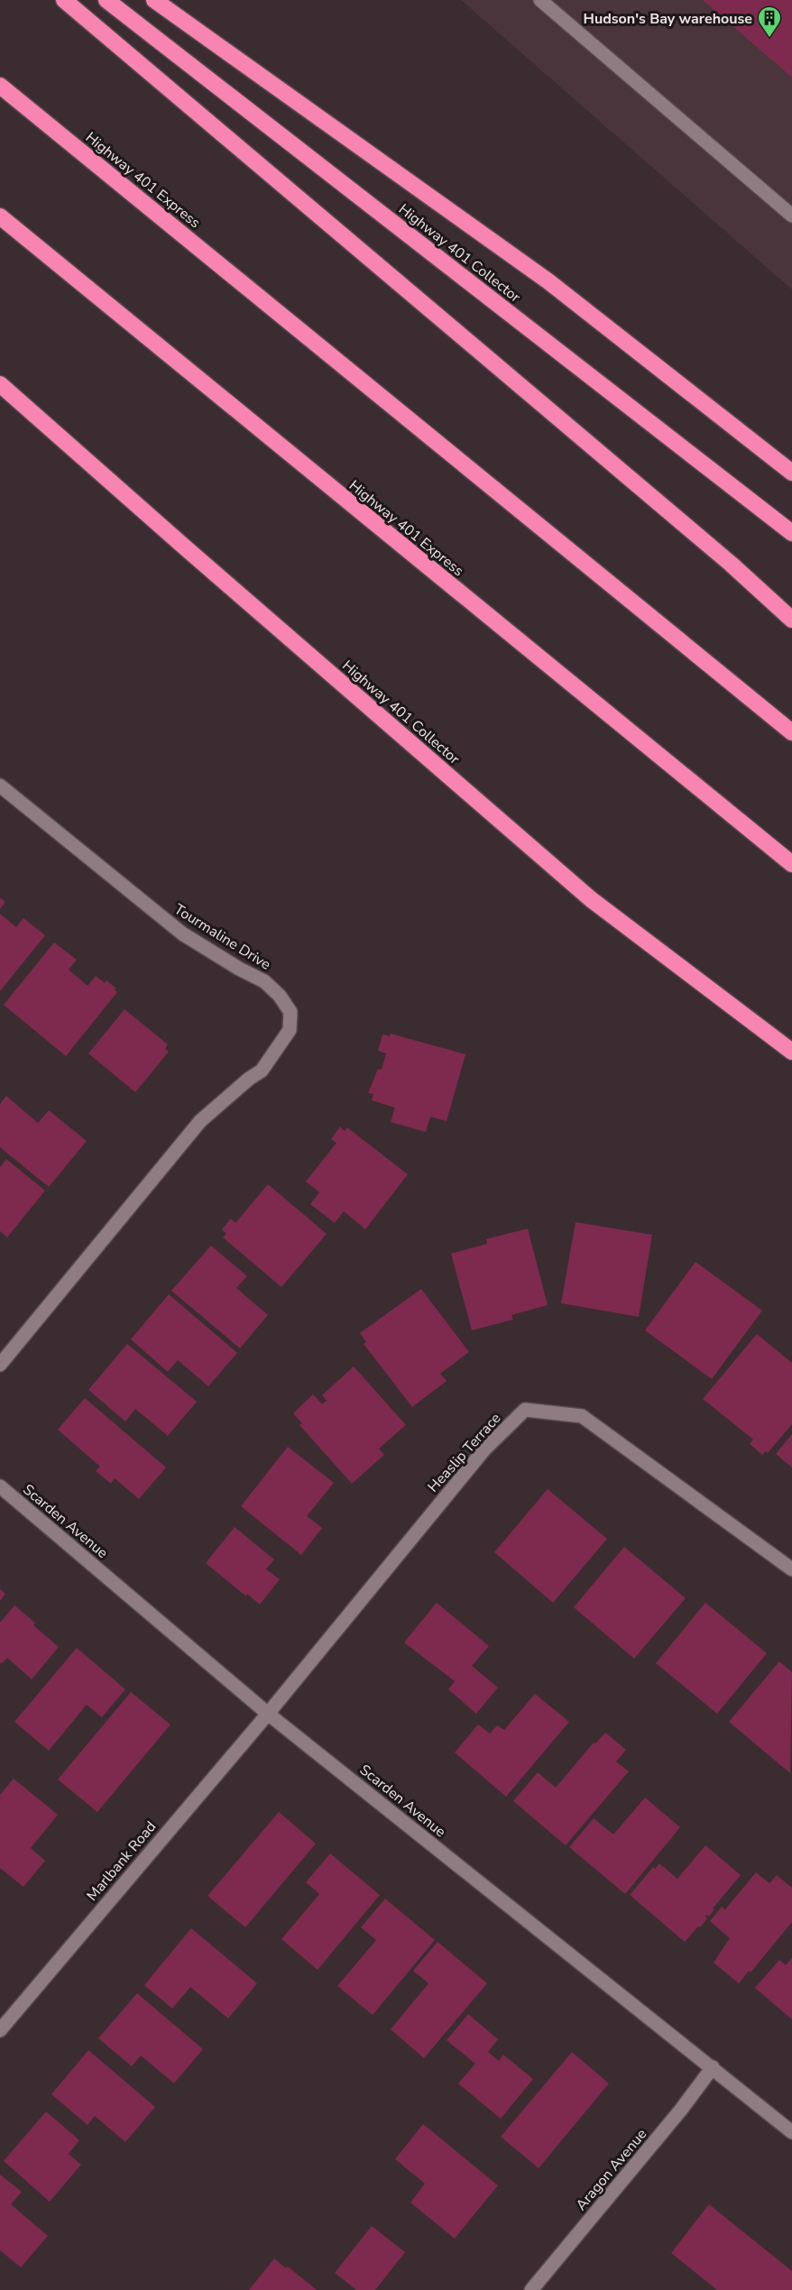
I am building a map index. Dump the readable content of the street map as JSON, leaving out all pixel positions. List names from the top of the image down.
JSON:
{
  "streets": {
    "highway": ["Highway 401 Express", "Highway 401 Collector"],
    "street": [
      "Tourmaline Drive",
      "Heaslip Terrace",
      "Scarden Avenue",
      "Marlbank Road",
      "Aragon Avenue"
    ]
  },
  "crossings": [
    ["Heaslip Terrace", "Scarden Avenue"],
    ["Heaslip Terrace", "Marlbank Road"],
    ["Scarden Avenue", "Marlbank Road"],
    ["Scarden Avenue", "Aragon Avenue"]
  ],
  "places": {
    "building": ["Hudson's Bay warehouse"]
  }
}
